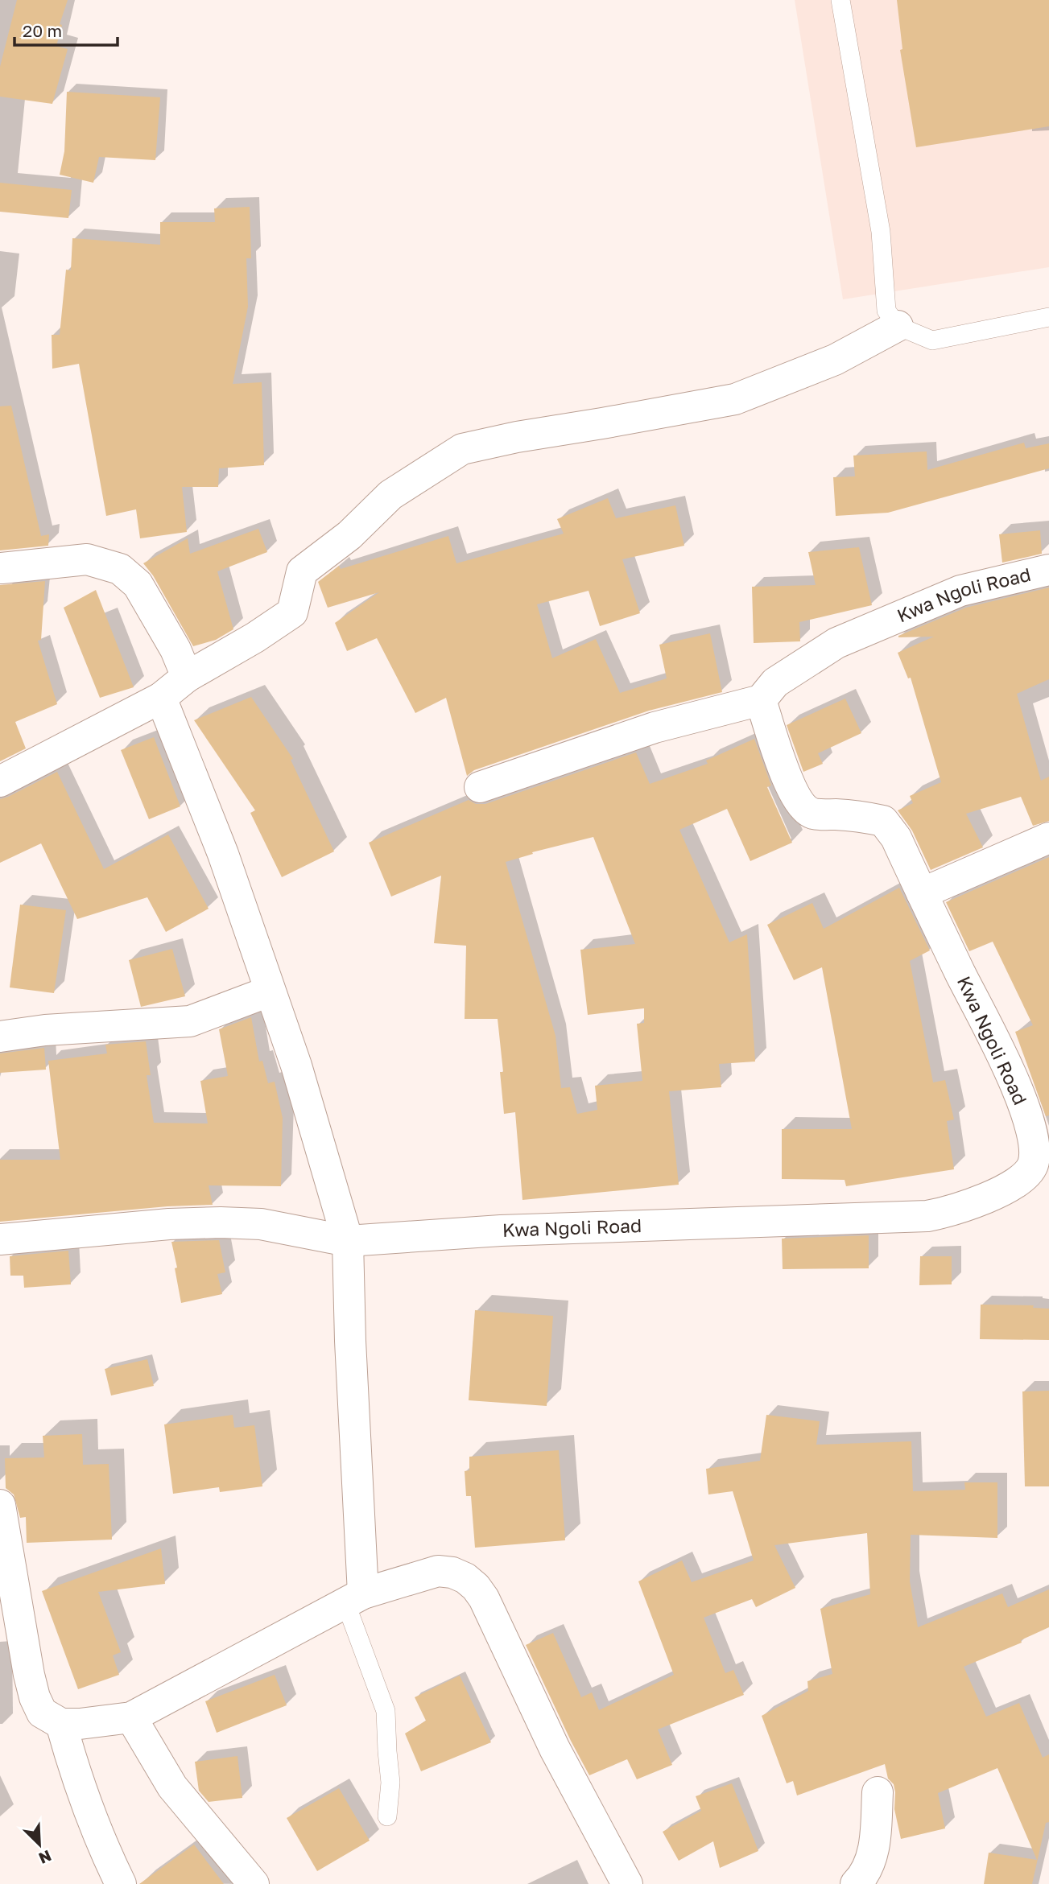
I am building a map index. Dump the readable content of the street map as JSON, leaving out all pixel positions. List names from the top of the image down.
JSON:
{
  "streets": {
    "street": ["Kwa Ngoli Road"]
  },
  "scale_bar": "20 m",
  "north": "bottom right"
}
